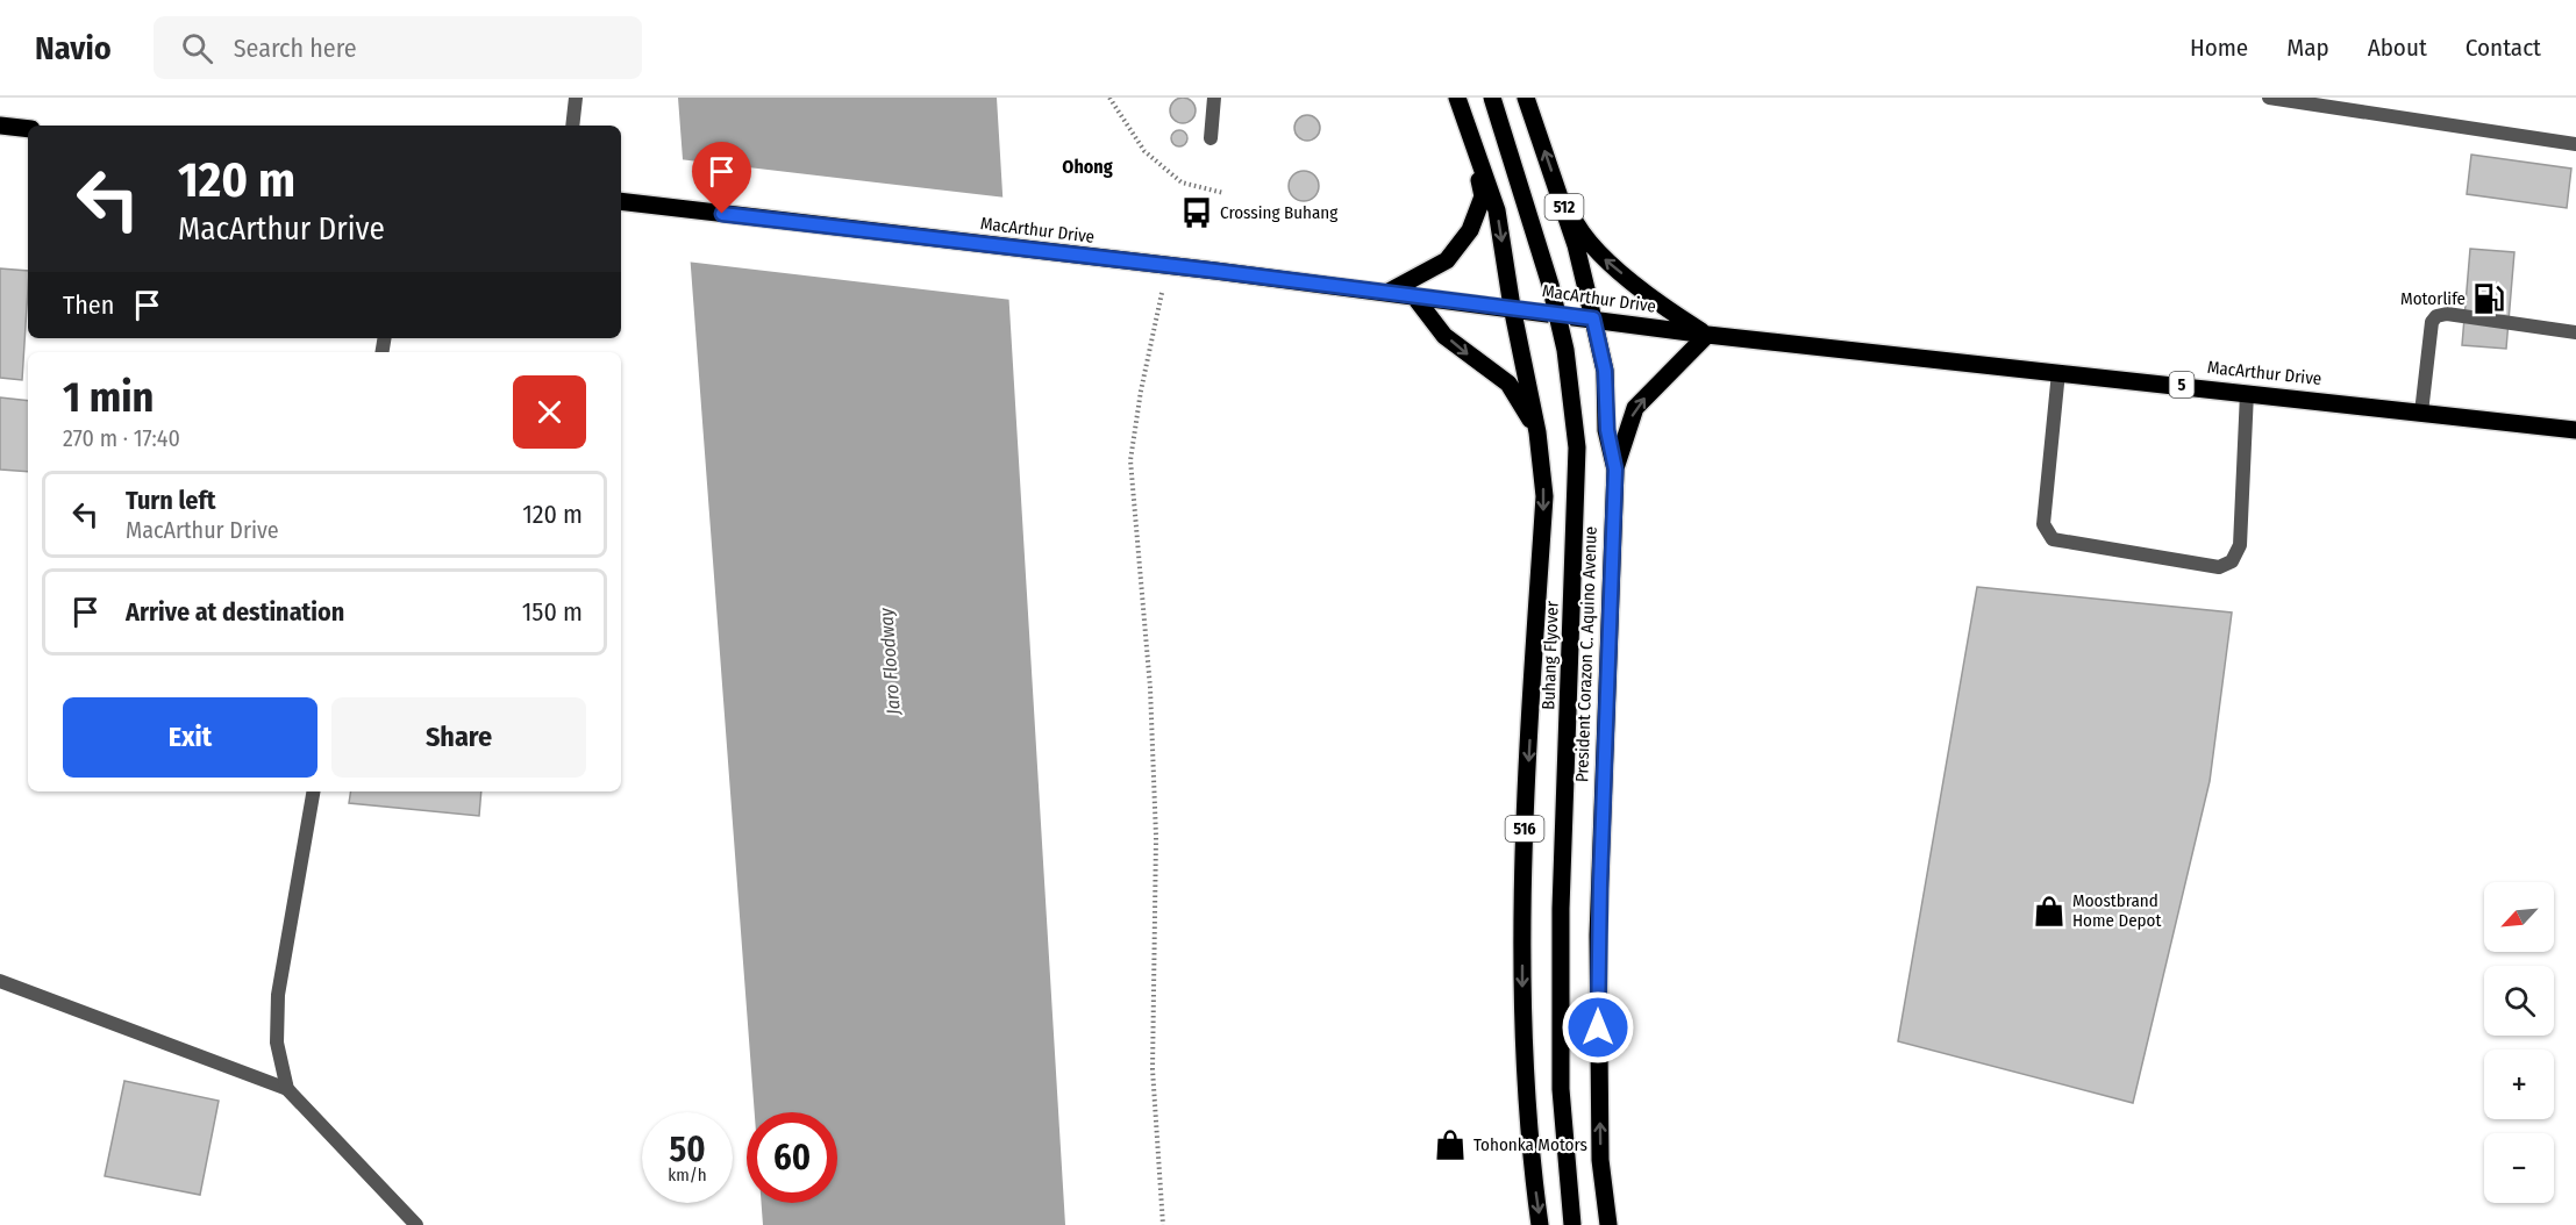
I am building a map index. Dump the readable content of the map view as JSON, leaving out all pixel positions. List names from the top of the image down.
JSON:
{
  "streets": {
    "main road": [
      "512",
      "MacArthur Drive",
      "5",
      "President Corazon C. Aquino Avenue",
      "Buhang Flyover",
      "516"
    ]
  },
  "crossings": [
    ["MacArthur Drive", "President Corazon C. Aquino Avenue"],
    ["MacArthur Drive", "516"]
  ],
  "districts": ["Ohong"],
  "water": ["Jaro Floodway"],
  "places": {
    "bus stop": ["Crossing Buhang"],
    "fuel station": ["Motorlife"],
    "shop": ["Moostbrand Home Depot", "Tohonka Motors"]
  },
  "north": "bottom left",
  "page": {
    "header": "Navio",
    "search": "Search here",
    "nav": [
      "Home",
      "Map",
      "About",
      "Contact"
    ],
    "turn": ["120 m", "MacArthur Drive"],
    "then": "Then",
    "heading": ["1 min", "270 m · 17:40"],
    "list": [
      {
        "name": "Turn left",
        "note": "MacArthur Drive",
        "value": "120 m"
      },
      {
        "name": "Arrive at destination",
        "value": "150 m"
      }
    ],
    "buttons": ["Exit", "Share"],
    "map_buttons": ["+", "−"],
    "speed": "50 km/h",
    "limit": "60"
  }
}
